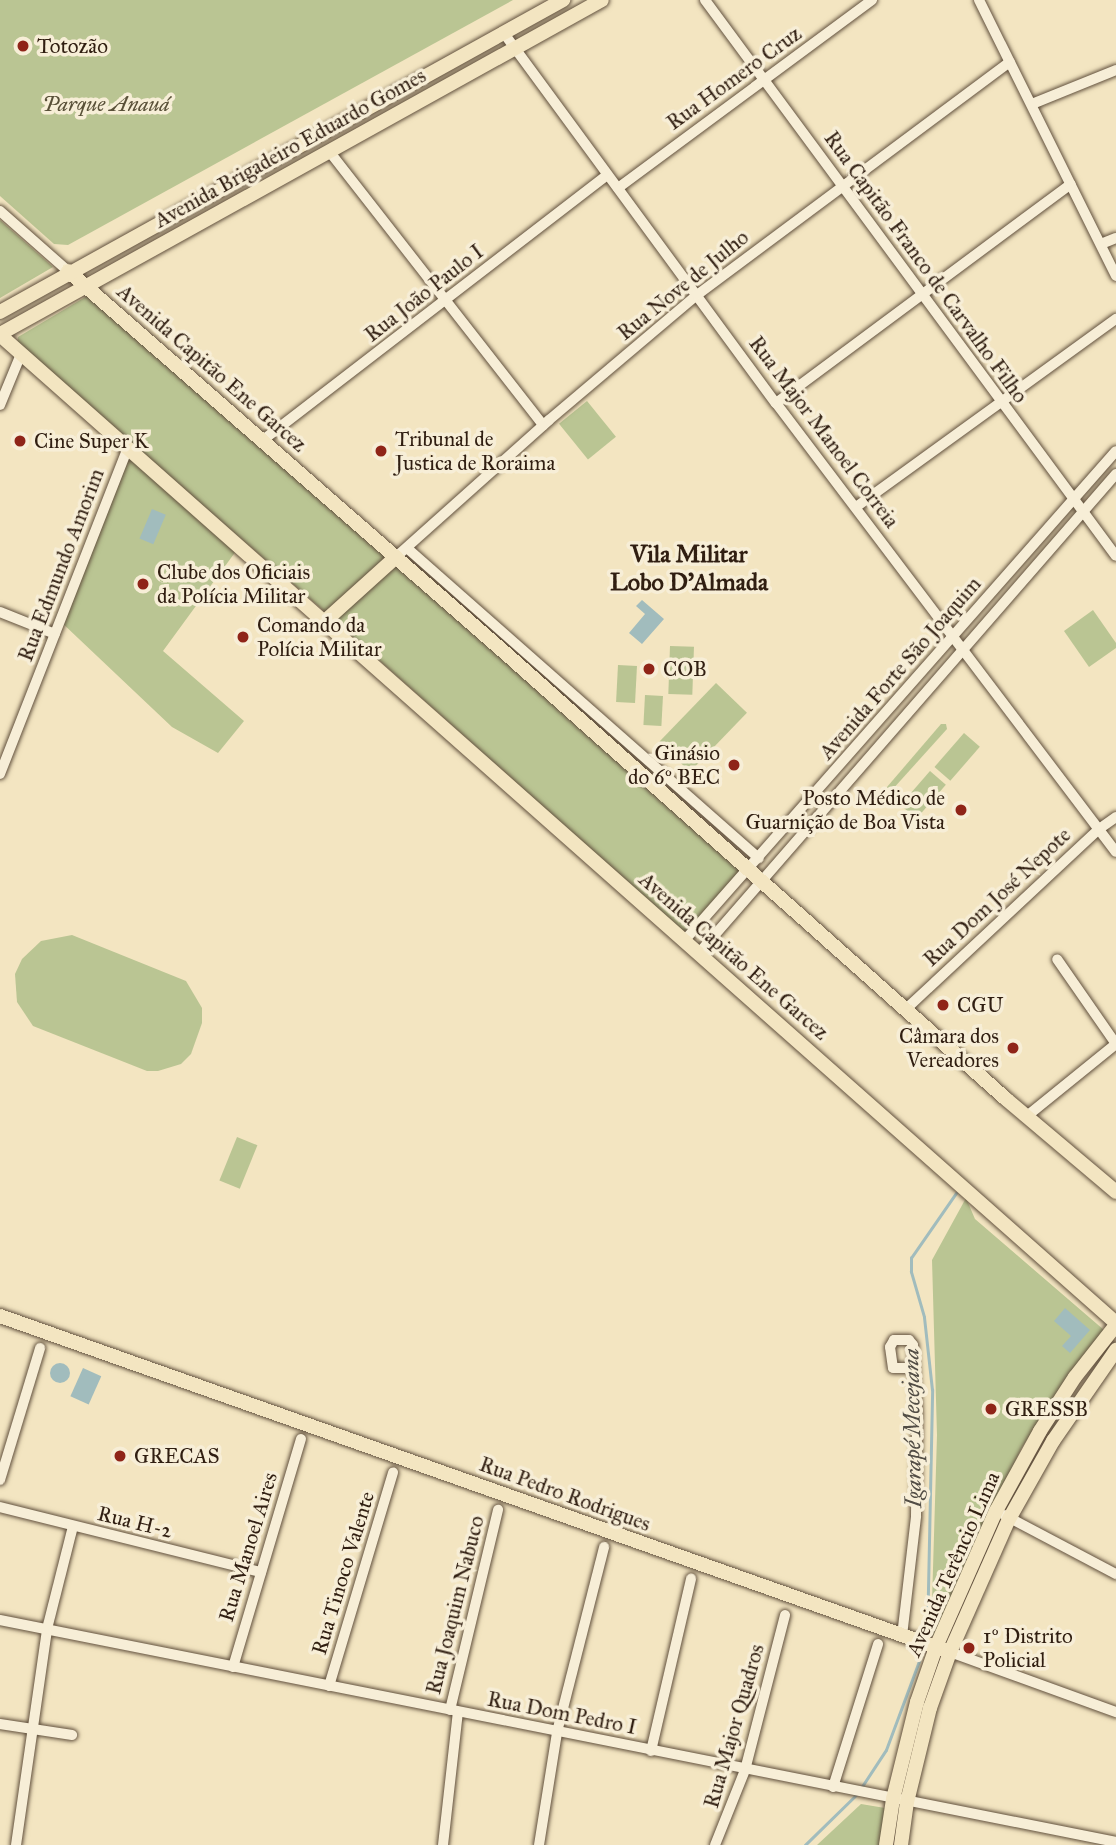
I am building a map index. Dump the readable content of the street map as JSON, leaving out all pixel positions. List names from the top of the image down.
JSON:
{
  "streets": {
    "main road": [
      "Avenida Brigadeiro Eduardo Gomes",
      "Avenida Capitão Ene Garcez",
      "Rua Pedro Rodrigues",
      "Avenida Terêncio Lima"
    ],
    "street": [
      "Rua Homero Cruz",
      "Rua Capitão Franco de Carvalho Filho",
      "Rua Nove de Julho",
      "Rua João Paulo I",
      "Rua Major Manoel Correia",
      "Rua Edmundo Amorim",
      "Avenida Forte São Joaquim",
      "Rua Dom José Nepote",
      "Rua H-2",
      "Rua Manoel Aires",
      "Rua Tinoco Valente",
      "Rua Joaquim Nabuco",
      "Rua Dom Pedro I",
      "Rua Major Quadros"
    ]
  },
  "crossings": [
    ["Rua Homero Cruz", "Rua Capitão Franco de Carvalho Filho"],
    ["Rua Homero Cruz", "Rua Major Manoel Correia"],
    ["Avenida Brigadeiro Eduardo Gomes", "Avenida Capitão Ene Garcez"],
    ["Avenida Brigadeiro Eduardo Gomes", "Rua Major Manoel Correia"],
    ["Rua Capitão Franco de Carvalho Filho", "Rua Nove de Julho"],
    ["Rua Capitão Franco de Carvalho Filho", "Avenida Forte São Joaquim"],
    ["Rua Nove de Julho", "Avenida Capitão Ene Garcez"],
    ["Rua Nove de Julho", "Rua Major Manoel Correia"],
    ["Rua João Paulo I", "Avenida Capitão Ene Garcez"],
    ["Rua João Paulo I", "Rua Major Manoel Correia"],
    ["Avenida Capitão Ene Garcez", "Rua Edmundo Amorim"],
    ["Avenida Capitão Ene Garcez", "Avenida Forte São Joaquim"],
    ["Avenida Capitão Ene Garcez", "Rua Dom José Nepote"],
    ["Avenida Capitão Ene Garcez", "Avenida Terêncio Lima"],
    ["Rua Major Manoel Correia", "Avenida Forte São Joaquim"],
    ["Rua Major Manoel Correia", "Rua Dom José Nepote"],
    ["Rua Pedro Rodrigues", "Avenida Terêncio Lima"],
    ["Rua H-2", "Rua Manoel Aires"],
    ["Rua Manoel Aires", "Rua Dom Pedro I"],
    ["Avenida Terêncio Lima", "Rua Dom Pedro I"],
    ["Rua Tinoco Valente", "Rua Dom Pedro I"],
    ["Rua Joaquim Nabuco", "Rua Dom Pedro I"],
    ["Rua Dom Pedro I", "Rua Major Quadros"]
  ],
  "districts": ["Vila Militar Lobo D'Almada"],
  "water": ["Igarapé Mecejana"],
  "parks": ["Parque Anauá"],
  "places": [
    "Totozão",
    "Cine Super K",
    "Tribunal de Justica de Roraima",
    "Clube dos Oficiais da Polícia Militar",
    "Comando da Polícia Militar",
    "COB",
    "Ginásio do 6º BEC",
    "Posto Médico de Guarnição de Boa Vista",
    "CGU",
    "Câmara dos Vereadores",
    "GRESSB",
    "GRECAS",
    "1º Distrito Policial"
  ]
}
